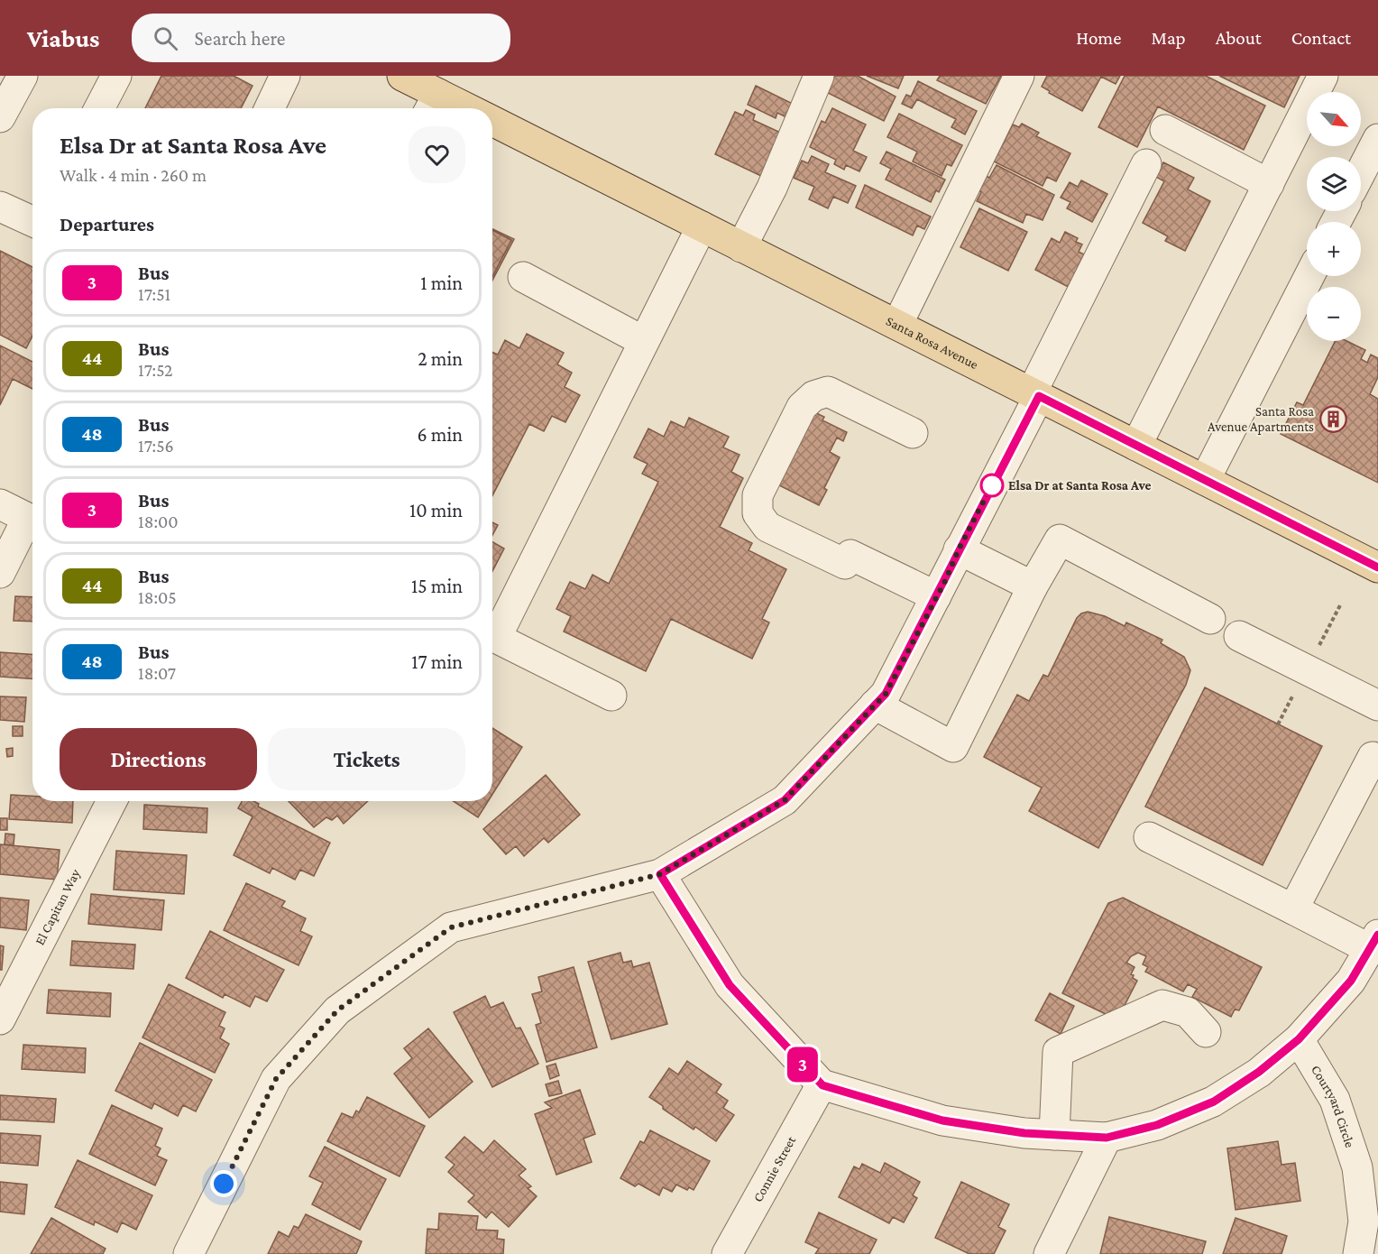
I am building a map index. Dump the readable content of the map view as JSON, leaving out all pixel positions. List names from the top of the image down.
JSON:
{
  "streets": {
    "main road": ["Santa Rosa Avenue"],
    "street": ["El Capitan Way", "Courtyard Circle", "Connie Street"]
  },
  "places": {
    "building": ["Santa Rosa Avenue Apartments"],
    "other": ["Elsa Dr at Santa Rosa Ave"]
  },
  "lines": ["bus line 3"],
  "north": "bottom right",
  "page": {
    "header": "Viabus",
    "search": "Search here",
    "nav": [
      "Home",
      "Map",
      "About",
      "Contact"
    ],
    "on_map": "3",
    "map_buttons": ["+", "−"],
    "heading": [
      ["Elsa Dr at Santa Rosa Ave", "Walk · 4 min · 260 m"],
      "Departures"
    ],
    "list": [
      {
        "mark": "3",
        "name": "Bus",
        "note": "17:51",
        "value": "1 min"
      },
      {
        "mark": "44",
        "name": "Bus",
        "note": "17:52",
        "value": "2 min"
      },
      {
        "mark": "48",
        "name": "Bus",
        "note": "17:56",
        "value": "6 min"
      },
      {
        "mark": "3",
        "name": "Bus",
        "note": "18:00",
        "value": "10 min"
      },
      {
        "mark": "44",
        "name": "Bus",
        "note": "18:05",
        "value": "15 min"
      },
      {
        "mark": "48",
        "name": "Bus",
        "note": "18:07",
        "value": "17 min"
      }
    ],
    "buttons": ["Directions", "Tickets"]
  }
}
